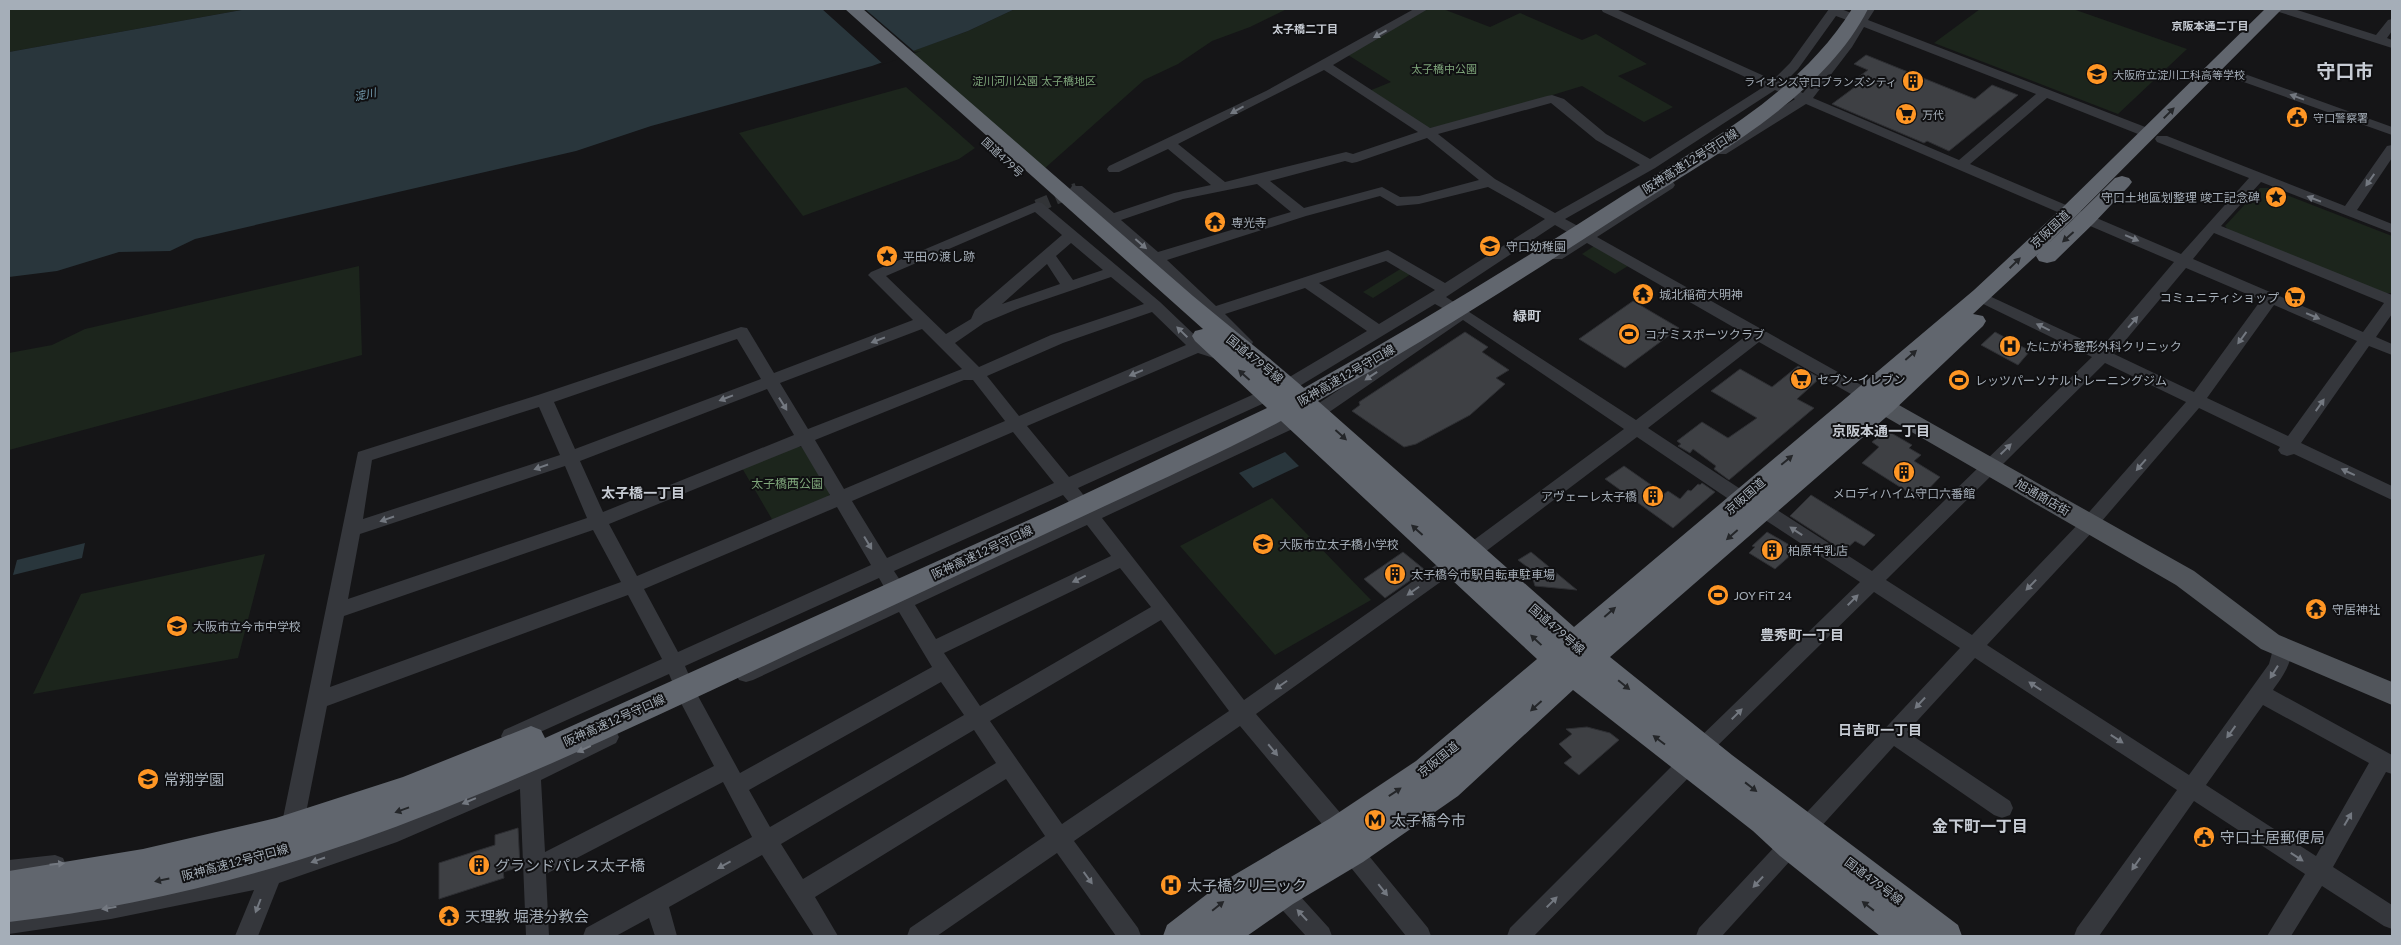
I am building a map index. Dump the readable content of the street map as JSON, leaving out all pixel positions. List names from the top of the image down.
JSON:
{
  "streets": {
    "highway": [
      "国道479号",
      "阪神高速12号守口線",
      "京阪国道",
      "国道479号線"
    ],
    "main road": ["旭通商店街"]
  },
  "crossings": [
    ["国道479号", "国道479号線"],
    ["京阪国道", "国道479号線"],
    ["京阪国道", "旭通商店街"]
  ],
  "districts": [
    "京阪本通二丁目",
    "太子橋二丁目",
    "守口市",
    "緑町",
    "京阪本通一丁目",
    "太子橋一丁目",
    "豊秀町一丁目",
    "日吉町一丁目",
    "金下町一丁目"
  ],
  "water": ["淀川"],
  "parks": ["太子橋中公園", "淀川河川公園 太子橋地区", "太子橋西公園"],
  "places": {
    "school or university": [
      "大阪府立淀川工科高等学校",
      "守口幼稚園",
      "大阪市立太子橋小学校",
      "大阪市立今市中学校",
      "常翔学園"
    ],
    "building": [
      "ライオンズ守口ブランズシティ",
      "メロディハイム守口六番館",
      "アヴェーレ太子橋",
      "柏原牛乳店",
      "太子橋今市駅自転車駐車場",
      "グランドパレス太子橋"
    ],
    "supermarket": ["万代", "コミュニティショップ", "セブン-イレブン"],
    "public building": ["守口警察署", "守口土居郵便局"],
    "place": ["守口土地區划整理 竣工記念碑", "平田の渡し跡"],
    "temple": [
      "専光寺",
      "城北稲荷大明神",
      "守居神社",
      "天理教 堀港分教会"
    ],
    "sports": ["コナミスポーツクラブ", "レッツパーソナルトレーニングジム", "JOY FiT 24"],
    "hospital": ["たにがわ整形外科クリニック", "太子橋クリニック"],
    "metro station": ["太子橋今市"]
  }
}
